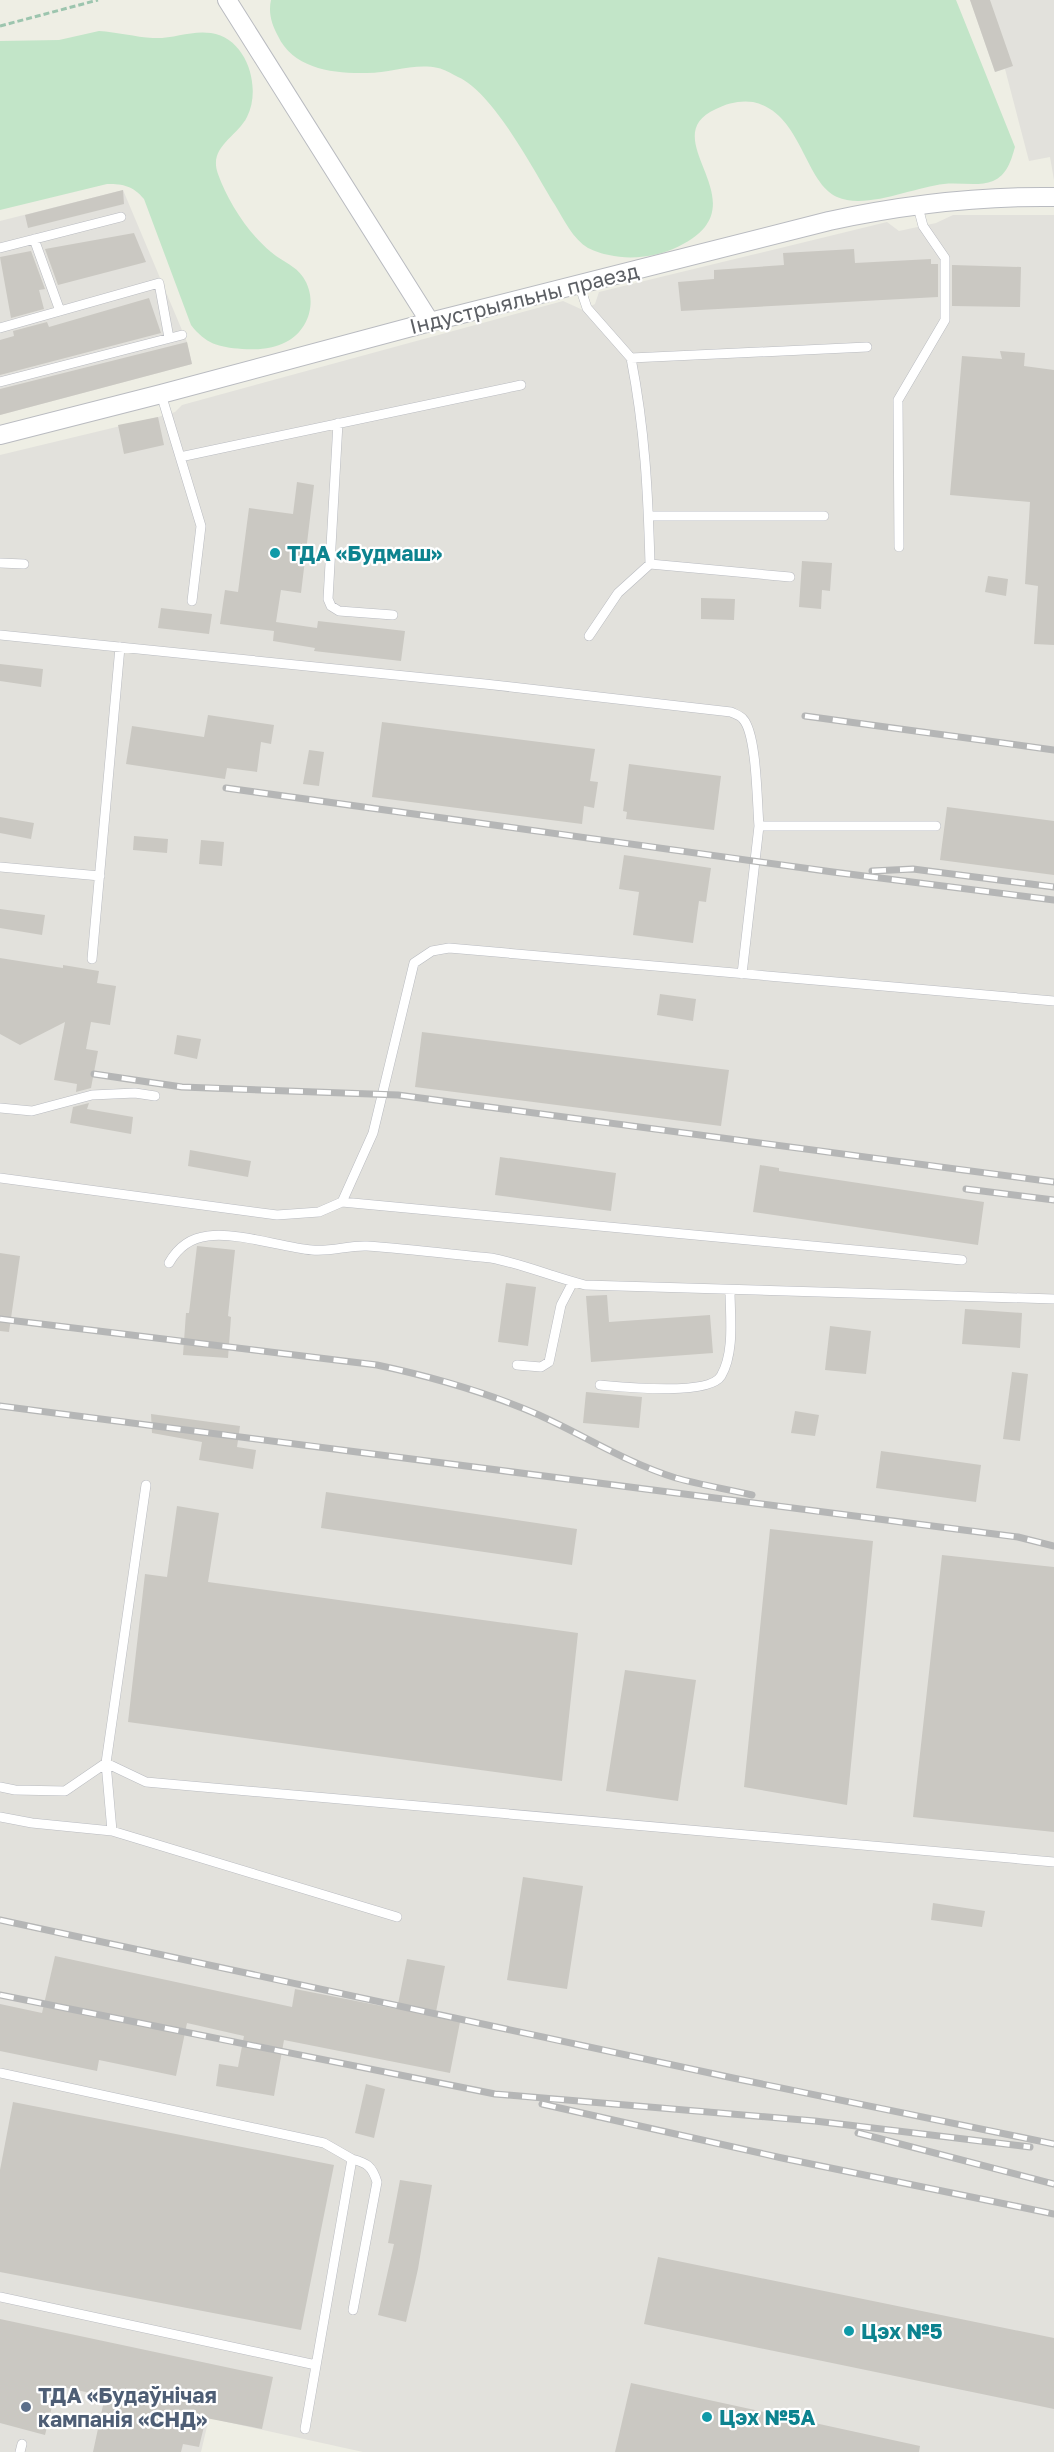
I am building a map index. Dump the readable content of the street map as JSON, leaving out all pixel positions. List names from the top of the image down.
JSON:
{
  "streets": {
    "street": ["Індустрыяльны праезд"]
  },
  "places": [
    "ТДА «Будмаш»",
    "Цэх №5",
    "ТДА «Будаўнічая кампанія «СНД»",
    "Цэх №5А"
  ]
}
